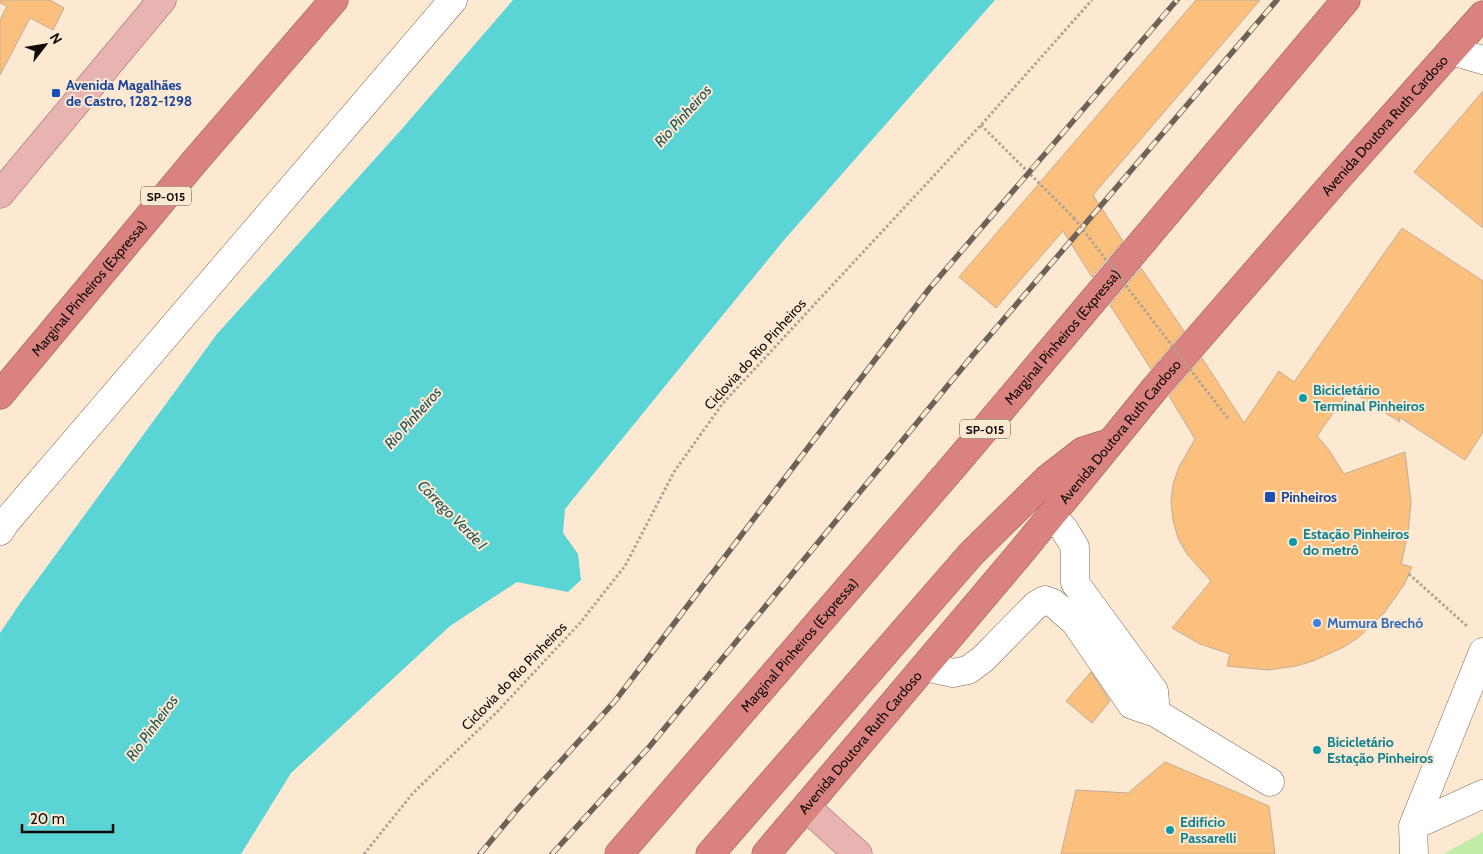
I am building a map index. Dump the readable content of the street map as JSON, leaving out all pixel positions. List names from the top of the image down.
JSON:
{
  "streets": {
    "highway": ["Avenida Doutora Ruth Cardoso", "SP-015", "Marginal Pinheiros (Expressa)"],
    "path": ["Ciclovia do Rio Pinheiros"]
  },
  "water": ["Rio Pinheiros", "Córrego Verde I"],
  "places": {
    "transit": ["Avenida Magalhães de Castro, 1282-1298", "Pinheiros"],
    "other": [
      "Bicicletário Terminal Pinheiros",
      "Estação Pinheiros do metrô",
      "Mumura Brechó",
      "Bicicletário Estação Pinheiros",
      "Edifício Passarelli"
    ]
  },
  "scale_bar": "20 m",
  "north": "top right"
}
